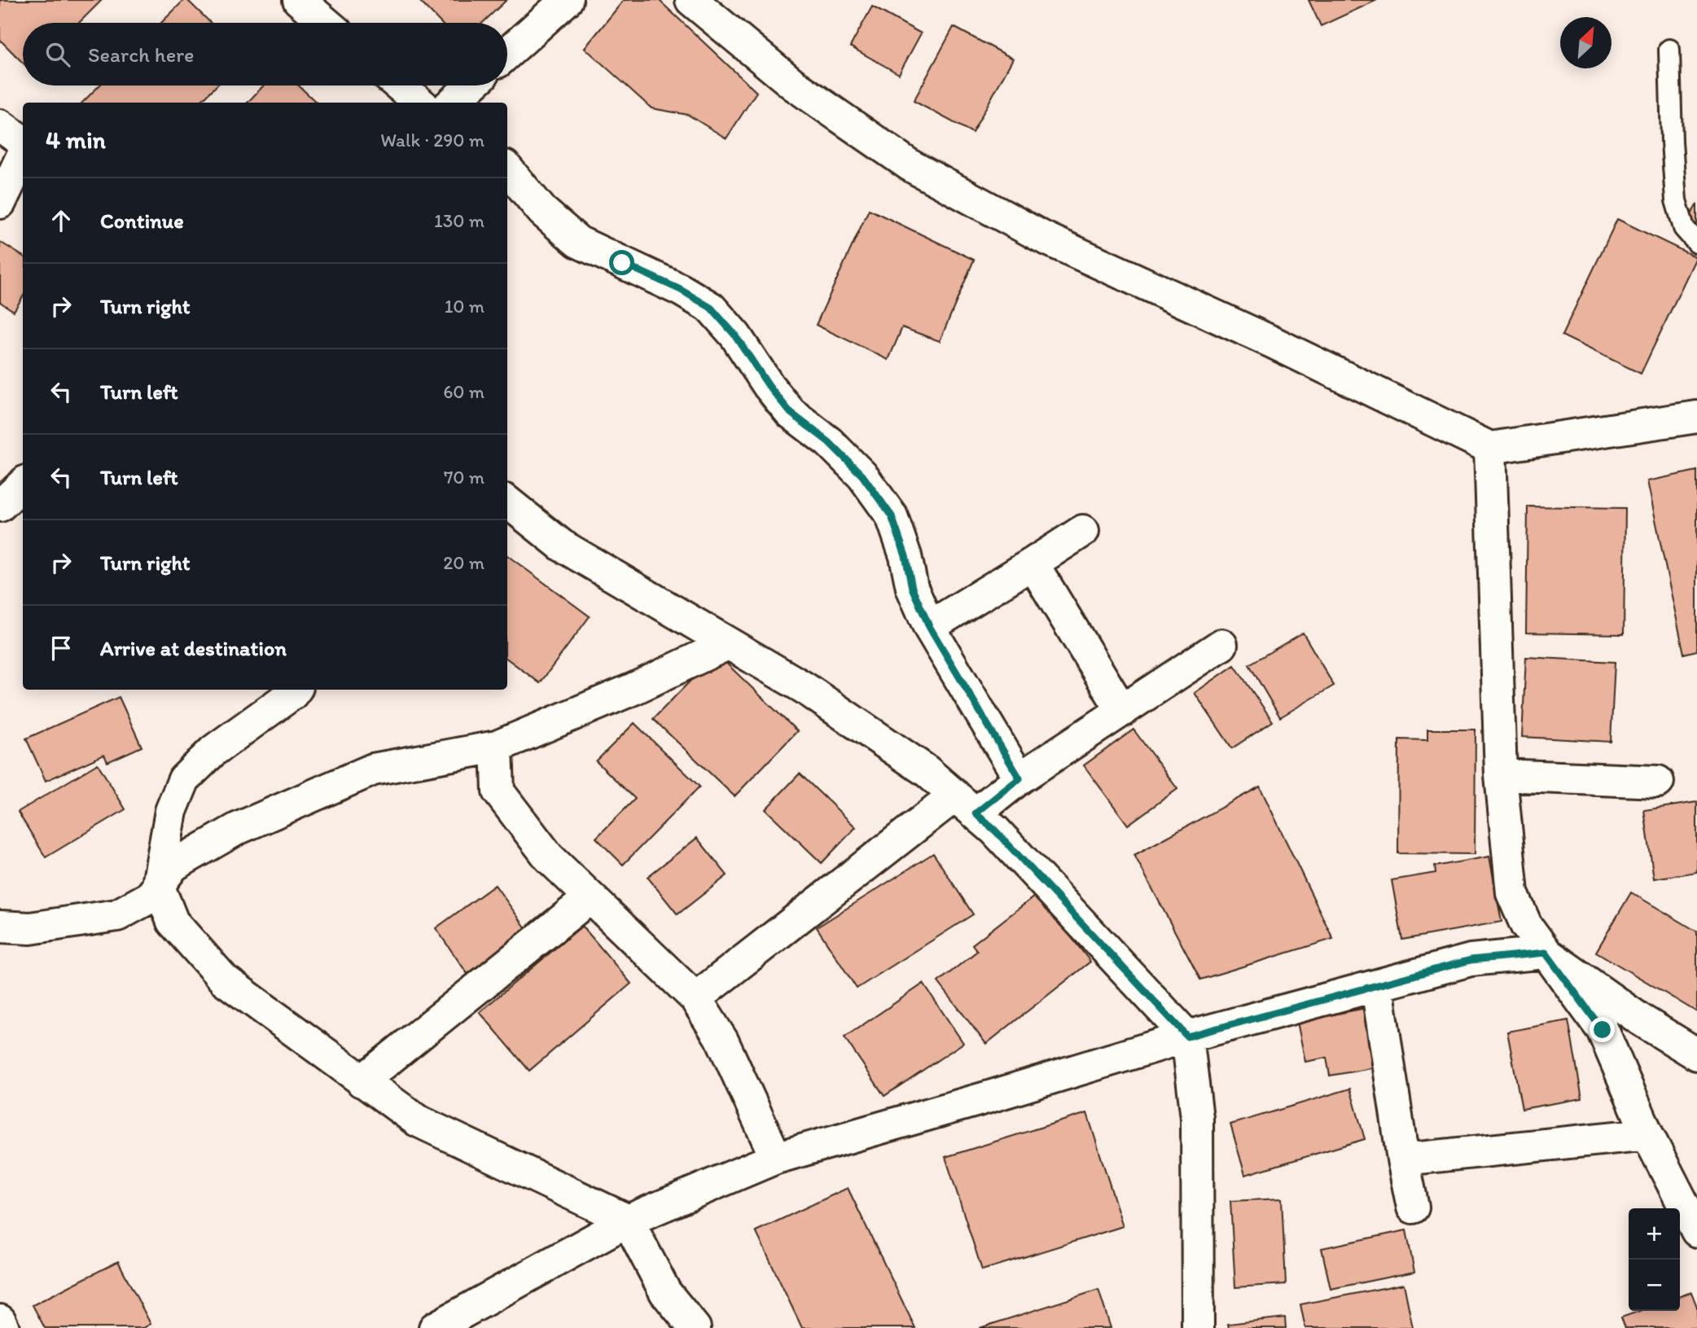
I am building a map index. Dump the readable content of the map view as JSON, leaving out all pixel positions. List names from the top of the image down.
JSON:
{
  "north": "top right",
  "page": {
    "search": "Search here",
    "heading": ["4 min", "Walk · 290 m"],
    "list": [
      ["Continue", "130 m"],
      ["Turn right", "10 m"],
      ["Turn left", "60 m"],
      ["Turn left", "70 m"],
      ["Turn right", "20 m"],
      "Arrive at destination"
    ],
    "map_buttons": ["+", "−"]
  }
}
